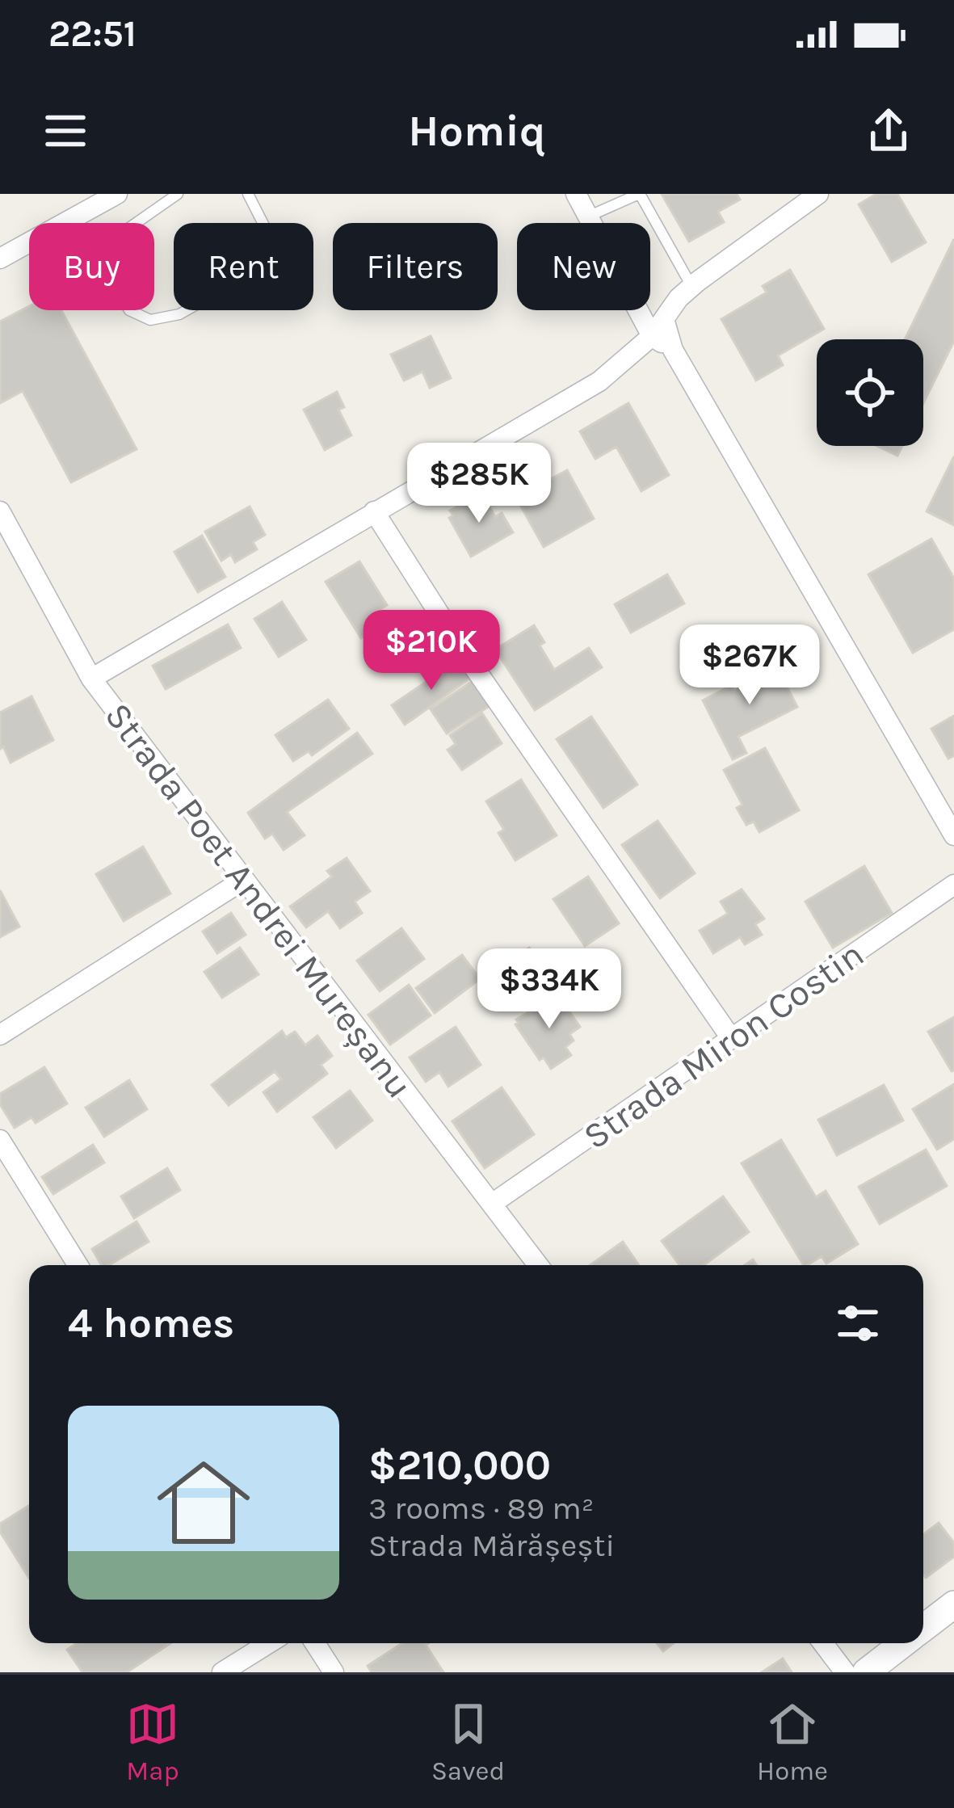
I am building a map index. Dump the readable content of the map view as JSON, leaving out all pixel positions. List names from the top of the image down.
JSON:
{
  "streets": {
    "street": ["Strada Poet Andrei Mureșanu", "Strada Miron Costin"]
  },
  "crossings": [
    ["Strada Poet Andrei Mureșanu", "Strada Miron Costin"]
  ],
  "page": {
    "status": "22:51",
    "header": "Homiq",
    "chip": [
      "Buy",
      "Rent",
      "Filters",
      "New"
    ],
    "price": [
      "$285K",
      "$210K",
      "$267K",
      "$334K"
    ],
    "heading": "4 homes",
    "list": [
      {
        "name": "$210,000",
        "note": "3 rooms · 89 m² · Strada Mărășești"
      }
    ],
    "tabs": ["Map", "Saved", "Home"]
  }
}
